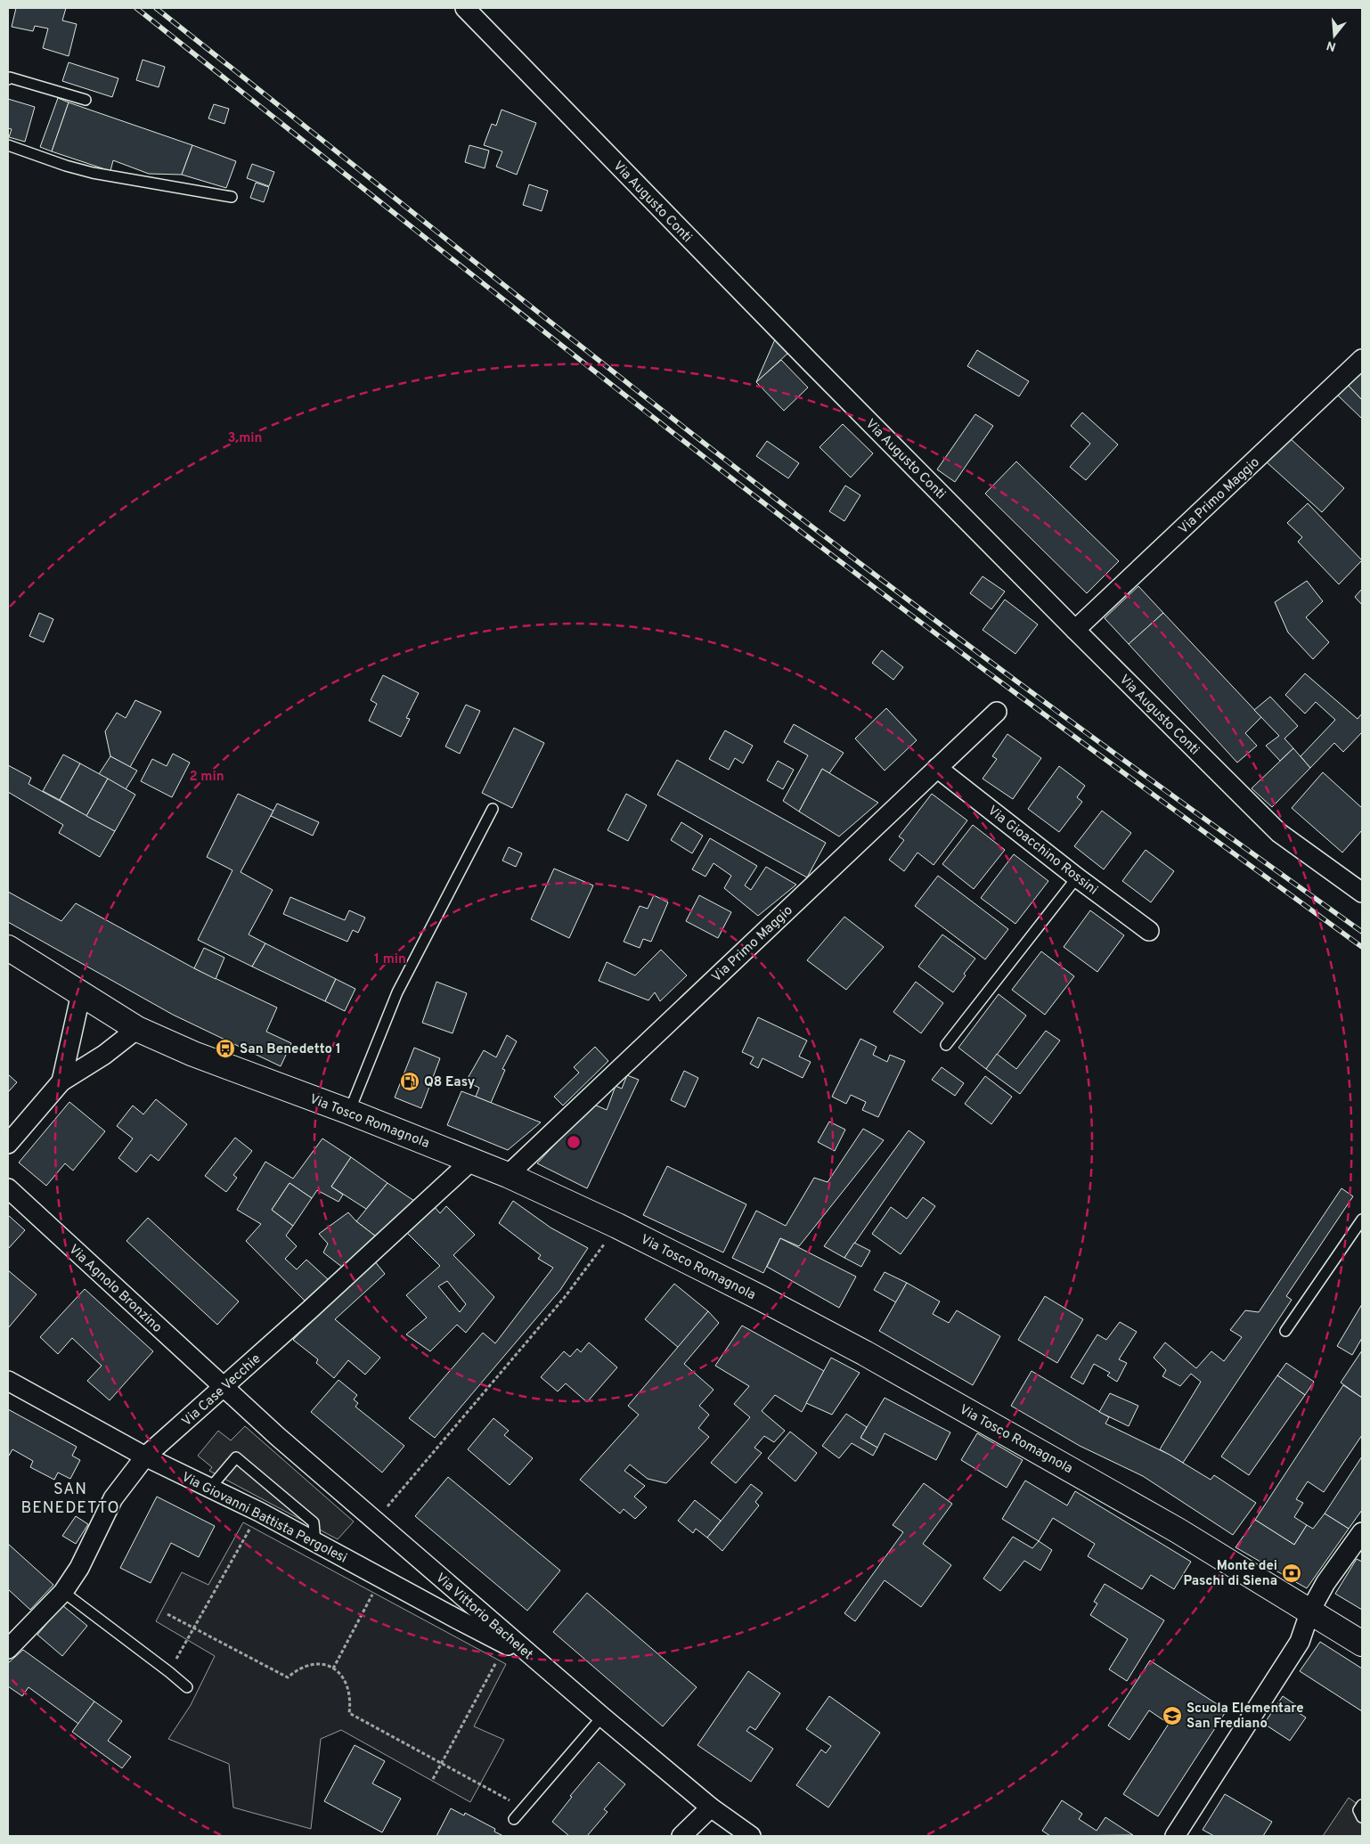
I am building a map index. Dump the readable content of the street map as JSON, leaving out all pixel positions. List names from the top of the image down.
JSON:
{
  "streets": {
    "main road": ["Via Tosco Romagnola"],
    "street": [
      "Via Augusto Conti",
      "Via Primo Maggio",
      "Via Gioacchino Rossini",
      "Via Agnolo Bronzino",
      "Via Case Vecchie",
      "Via Giovanni Battista Pergolesi",
      "Via Vittorio Bachelet"
    ]
  },
  "crossings": [
    ["Via Augusto Conti", "Via Primo Maggio"],
    ["Via Primo Maggio", "Via Gioacchino Rossini"],
    ["Via Primo Maggio", "Via Tosco Romagnola"],
    ["Via Tosco Romagnola", "Via Case Vecchie"],
    ["Via Agnolo Bronzino", "Via Case Vecchie"],
    ["Via Agnolo Bronzino", "Via Vittorio Bachelet"],
    ["Via Case Vecchie", "Via Giovanni Battista Pergolesi"],
    ["Via Case Vecchie", "Via Vittorio Bachelet"],
    ["Via Giovanni Battista Pergolesi", "Via Vittorio Bachelet"]
  ],
  "districts": ["SAN BENEDETTO"],
  "places": {
    "bus stop": ["San Benedetto 1"],
    "fuel station": ["Q8 Easy"],
    "bank": ["Monte dei Paschi di Siena"],
    "school or university": ["Scuola Elementare San Frediano"]
  },
  "north": "bottom",
  "rings": ["3 min", "2 min", "1 min"]
}
